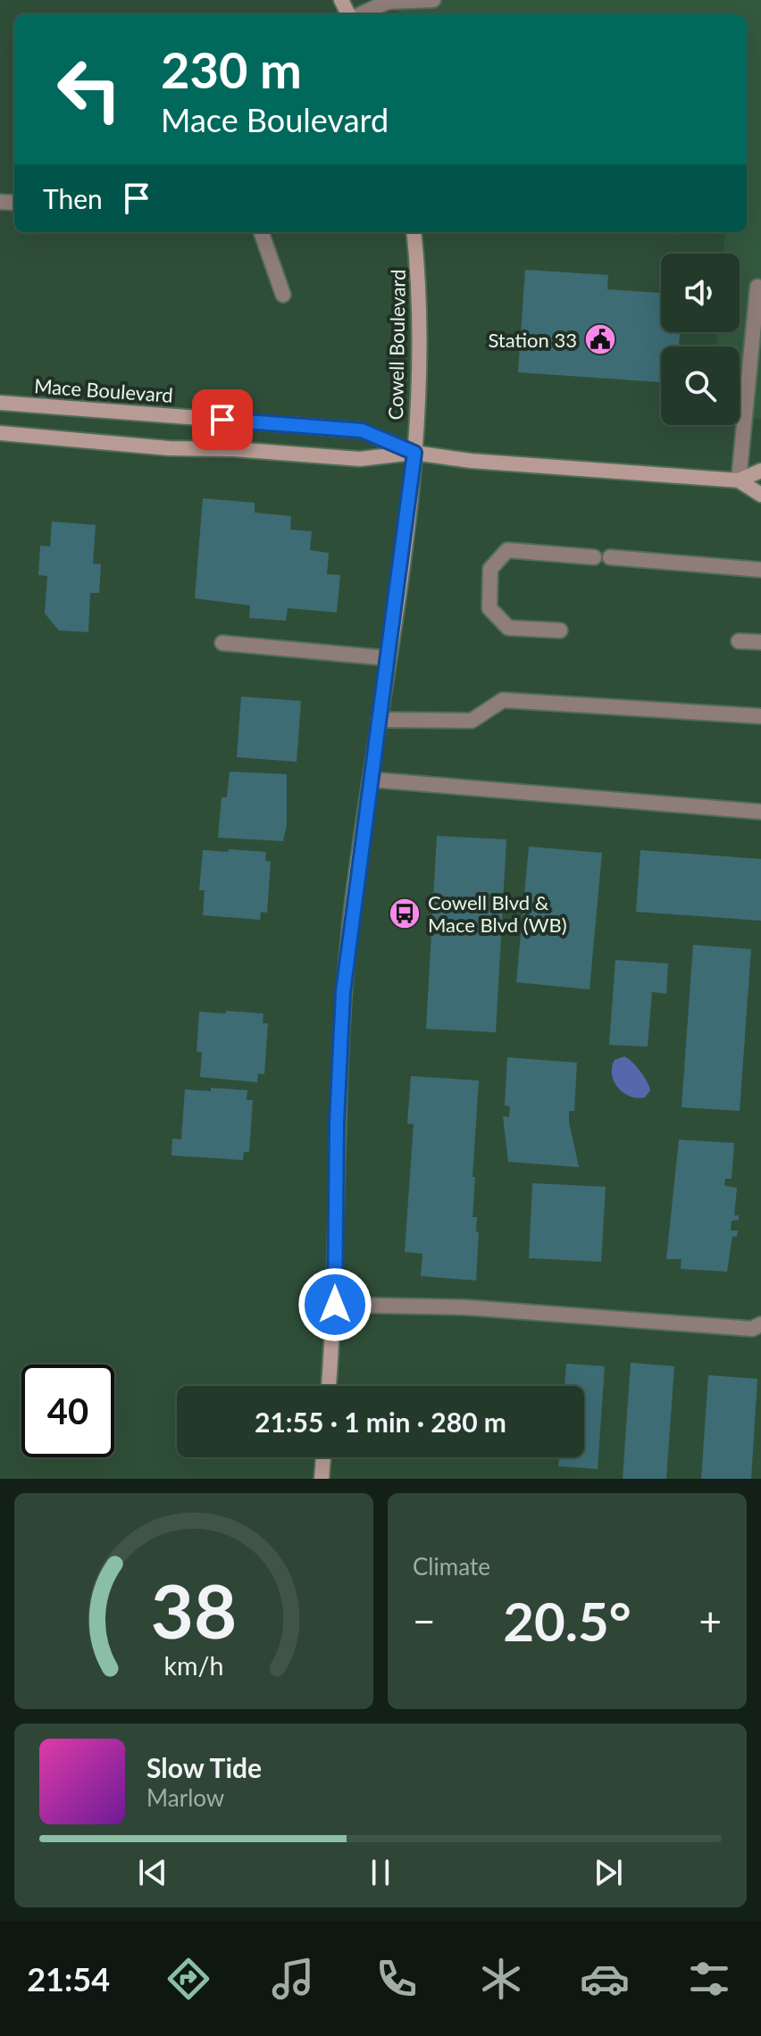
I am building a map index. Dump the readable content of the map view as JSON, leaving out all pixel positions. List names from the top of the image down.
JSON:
{
  "streets": {
    "street": ["Cowell Boulevard", "Mace Boulevard"]
  },
  "crossings": [
    ["Cowell Boulevard", "Mace Boulevard"]
  ],
  "places": {
    "public building": ["Station 33"],
    "bus stop": ["Cowell Blvd & Mace Blvd (WB)"]
  },
  "page": {
    "turn": ["230 m", "Mace Boulevard"],
    "then": "Then",
    "limit": "40",
    "trip": "21:55 · 1 min · 280 m",
    "tile": "Climate",
    "heat": ["−", "20.5°", "+"],
    "song": ["Slow Tide", "Marlow"],
    "tabs": "21:54",
    "gauge": ["38", "km/h"]
  }
}
